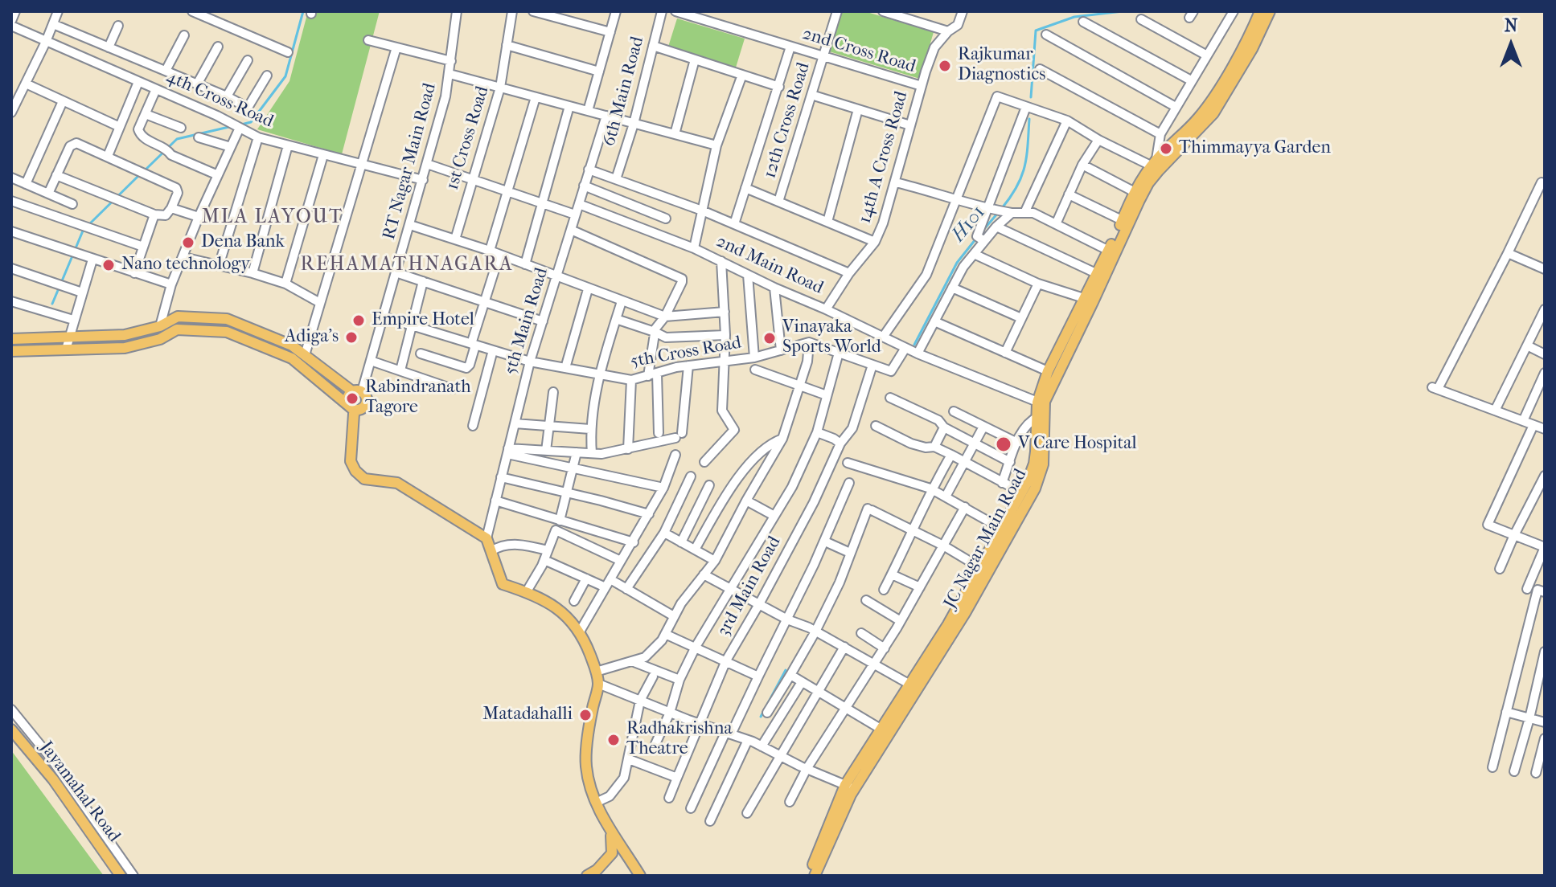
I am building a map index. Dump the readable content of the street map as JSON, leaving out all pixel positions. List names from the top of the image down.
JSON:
{
  "streets": {
    "main road": ["JC Nagar Main Road", "Jayamahal Road"],
    "street": [
      "2nd Cross Road",
      "6th Main Road",
      "4th Cross Road",
      "12th Cross Road",
      "1st Cross Road",
      "14th A Cross Road",
      "RT Nagar Main Road",
      "2nd Main Road",
      "5th Main Road",
      "5th Cross Road",
      "3rd Main Road"
    ]
  },
  "crossings": [
    ["2nd Cross Road", "12th Cross Road"],
    ["2nd Cross Road", "14th A Cross Road"],
    ["4th Cross Road", "RT Nagar Main Road"],
    ["14th A Cross Road", "2nd Main Road"],
    ["RT Nagar Main Road", "5th Cross Road"],
    ["2nd Main Road", "JC Nagar Main Road"],
    ["5th Main Road", "5th Cross Road"]
  ],
  "districts": ["MLA LAYOUT", "REHAMATHNAGARA"],
  "water": ["H101"],
  "places": [
    "Rajkumar Diagnostics",
    "Thimmayya Garden",
    "Dena Bank",
    "Nano technology",
    "Empire Hotel",
    "Adiga's",
    "Vinayaka Sports World",
    "Rabindranath Tagore",
    "V Care Hospital",
    "Matadahalli",
    "Radhakrishna Theatre"
  ],
  "north": "top"
}
